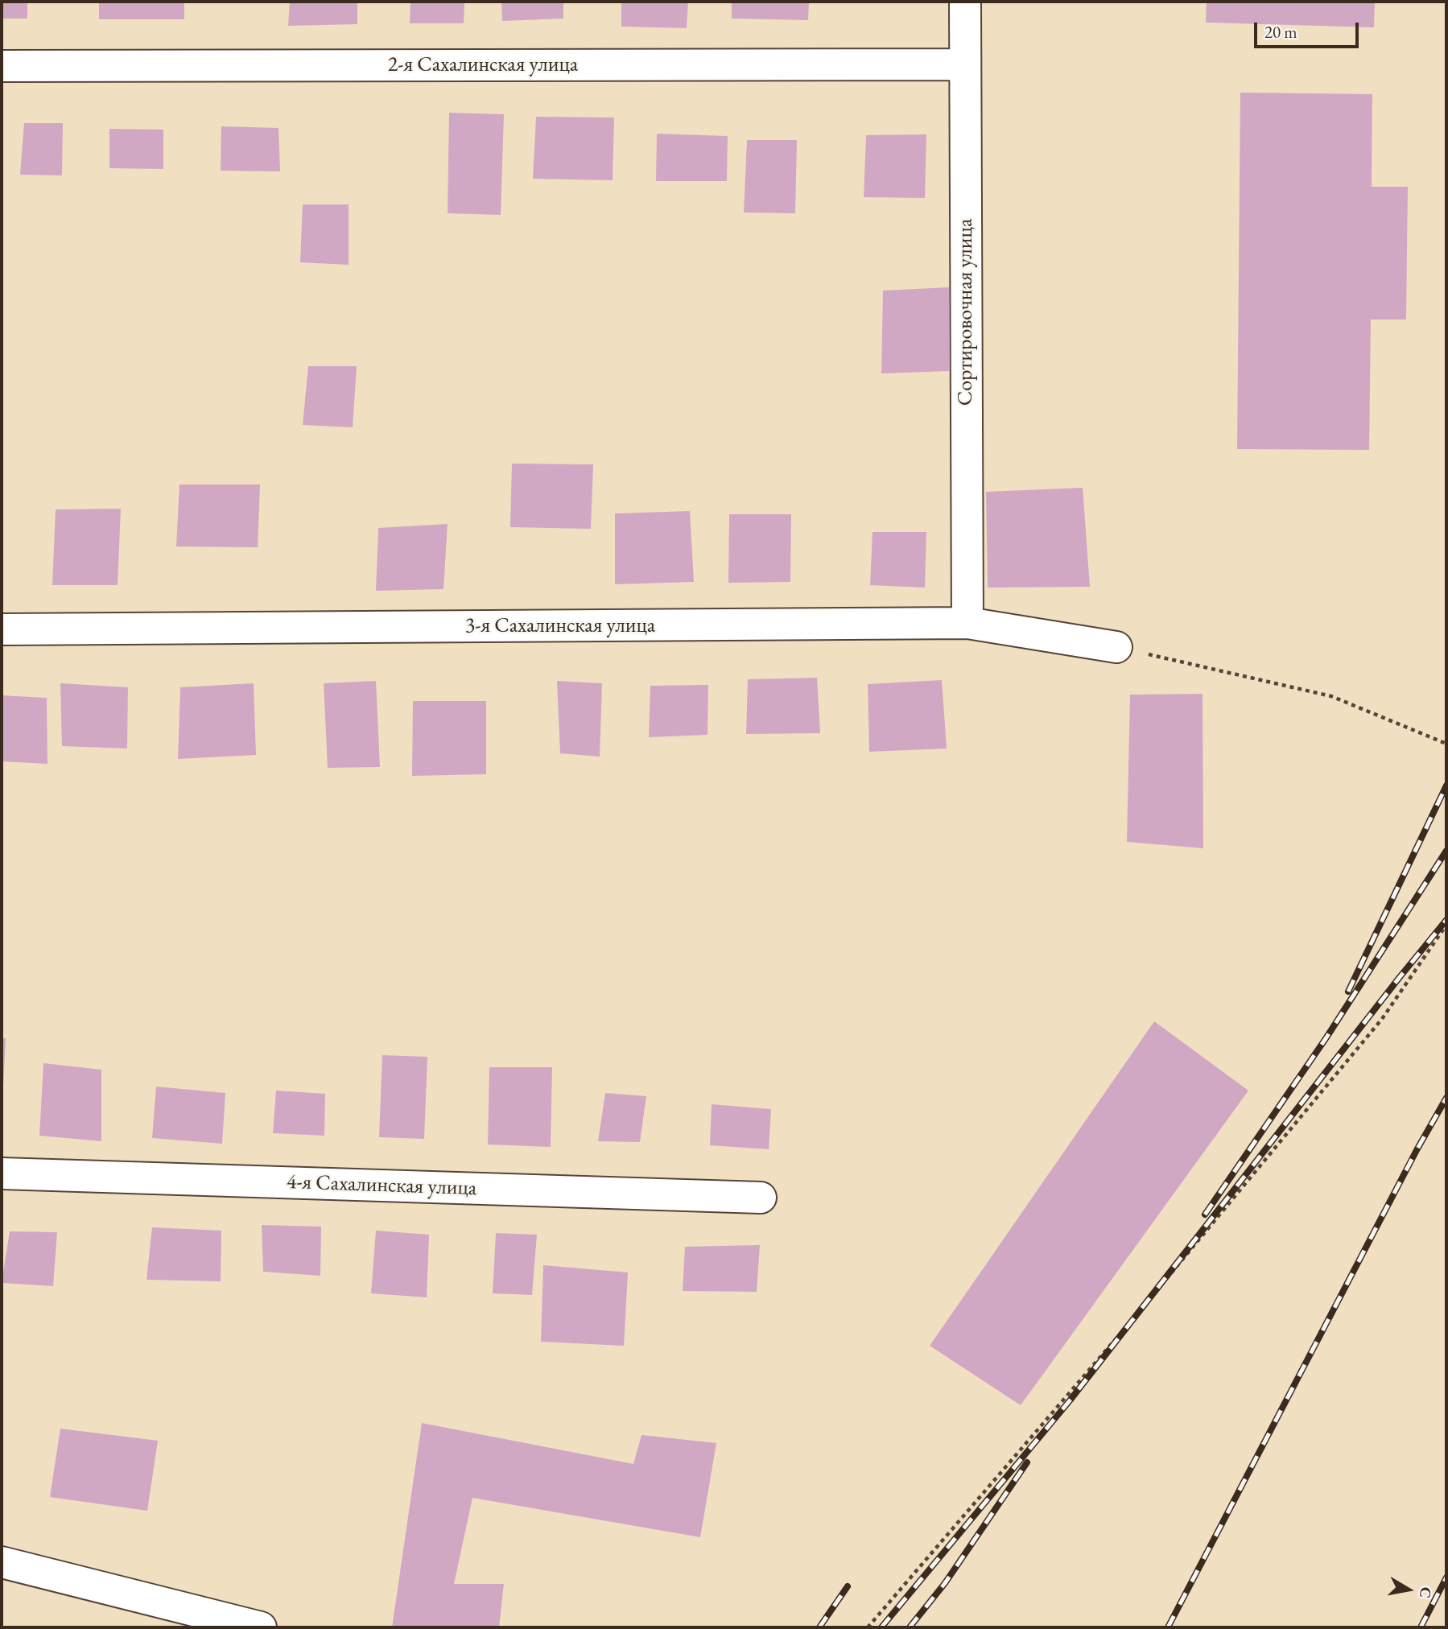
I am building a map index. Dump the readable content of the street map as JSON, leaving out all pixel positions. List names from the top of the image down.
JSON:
{
  "streets": {
    "street": [
      "2-я Сахалинская улица",
      "Сортировочная улица",
      "3-я Сахалинская улица",
      "4-я Сахалинская улица"
    ]
  },
  "crossings": [
    ["2-я Сахалинская улица", "Сортировочная улица"],
    ["Сортировочная улица", "3-я Сахалинская улица"]
  ],
  "scale_bar": "20 m",
  "north": "right"
}
